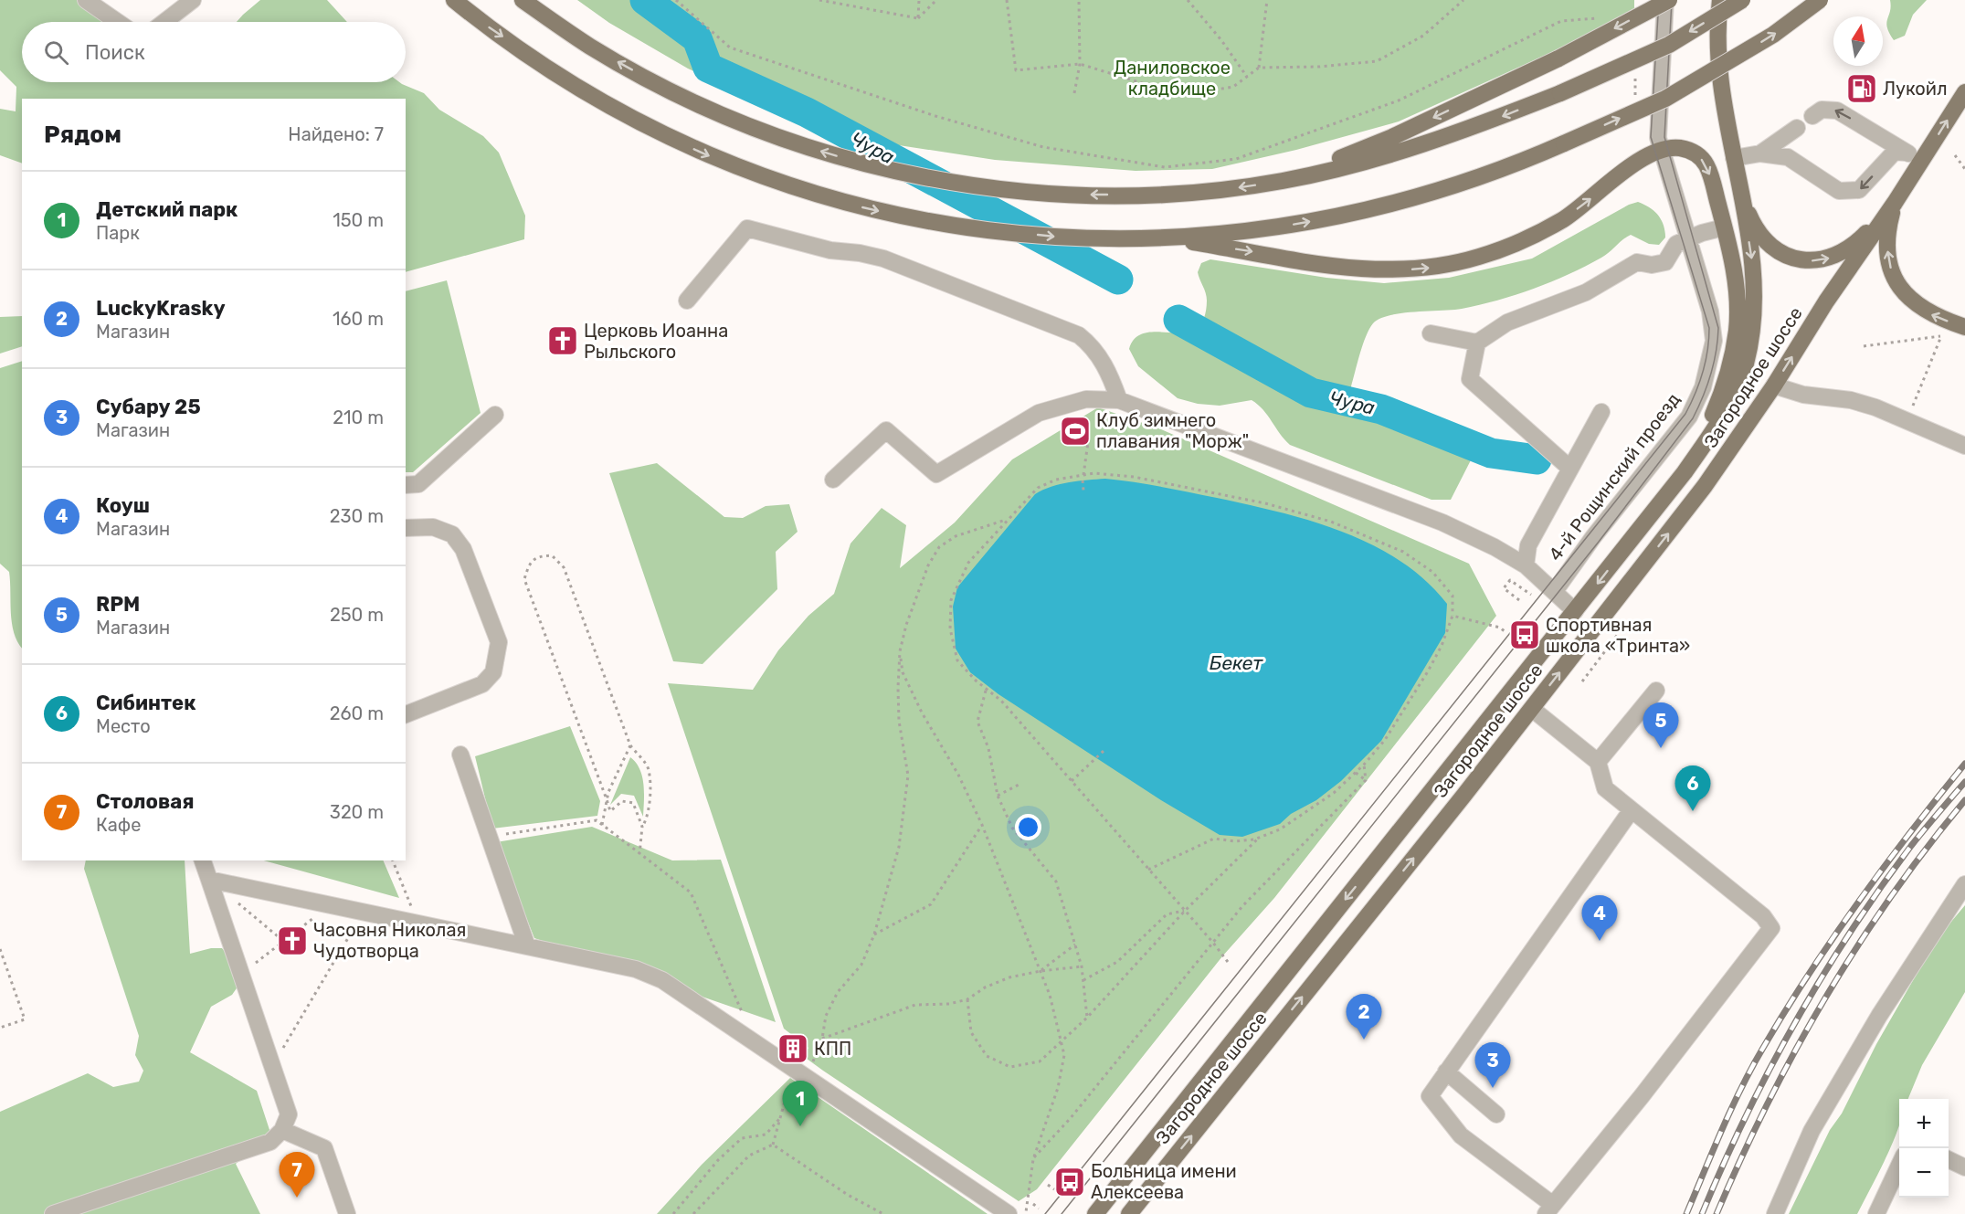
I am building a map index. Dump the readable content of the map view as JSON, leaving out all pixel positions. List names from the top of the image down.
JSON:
{
  "streets": {
    "main road": ["Загородное шоссе"],
    "street": ["4-й Рощинский проезд"]
  },
  "water": ["Чура", "Бекет"],
  "parks": ["Даниловское кладбище"],
  "places": {
    "fuel station": ["Лукойл"],
    "church": ["Церковь Иоанна Рыльского", "Часовня Николая Чудотворца"],
    "sports": ["Клуб зимнего плавания \"Морж\""],
    "bus stop": ["Спортивная школа «Тринта»", "Больница имени Алексеева"],
    "building": ["КПП"]
  },
  "north": "top",
  "page": {
    "search": "Поиск",
    "heading": ["Рядом", "Найдено: 7"],
    "list": [
      {
        "mark": "1",
        "name": "Детский парк",
        "note": "Парк",
        "value": "150 m"
      },
      {
        "mark": "2",
        "name": "LuckyKrasky",
        "note": "Магазин",
        "value": "160 m"
      },
      {
        "mark": "3",
        "name": "Субару 25",
        "note": "Магазин",
        "value": "210 m"
      },
      {
        "mark": "4",
        "name": "Коуш",
        "note": "Магазин",
        "value": "230 m"
      },
      {
        "mark": "5",
        "name": "RPM",
        "note": "Магазин",
        "value": "250 m"
      },
      {
        "mark": "6",
        "name": "Сибинтек",
        "note": "Место",
        "value": "260 m"
      },
      {
        "mark": "7",
        "name": "Столовая",
        "note": "Кафе",
        "value": "320 m"
      }
    ],
    "pins": [
      "5",
      "6",
      "4",
      "2",
      "3",
      "1",
      "7"
    ],
    "map_buttons": ["+", "−"]
  }
}
